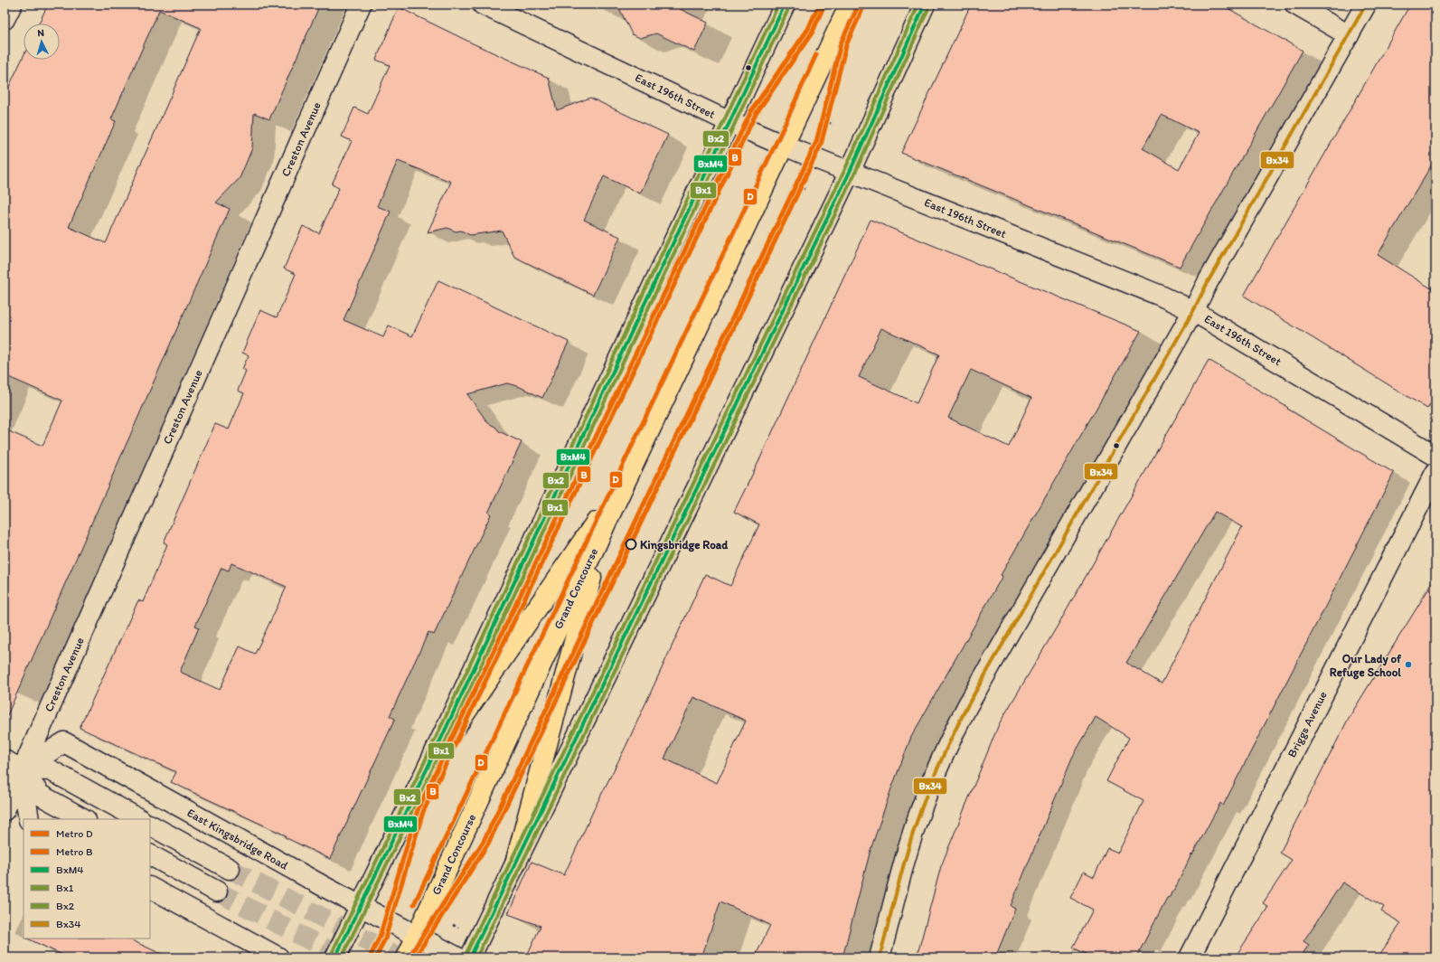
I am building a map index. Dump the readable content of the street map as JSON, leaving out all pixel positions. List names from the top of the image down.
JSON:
{
  "streets": {
    "main road": ["Grand Concourse"],
    "street": [
      "East 196th Street",
      "Creston Avenue",
      "Briggs Avenue",
      "East Kingsbridge Road"
    ]
  },
  "crossings": [
    ["East 196th Street", "Grand Concourse"],
    ["Creston Avenue", "East Kingsbridge Road"],
    ["Grand Concourse", "East Kingsbridge Road"]
  ],
  "places": ["Kingsbridge Road", "Our Lady of Refuge School"],
  "lines": [
    "metro line D",
    "transit line BxM4",
    "transit line Bx2",
    "transit line Bx34",
    "metro line B",
    "transit line Bx1"
  ],
  "legend": [
    "Metro D",
    "Metro B",
    "BxM4",
    "Bx1",
    "Bx2",
    "Bx34"
  ],
  "north": "top"
}
